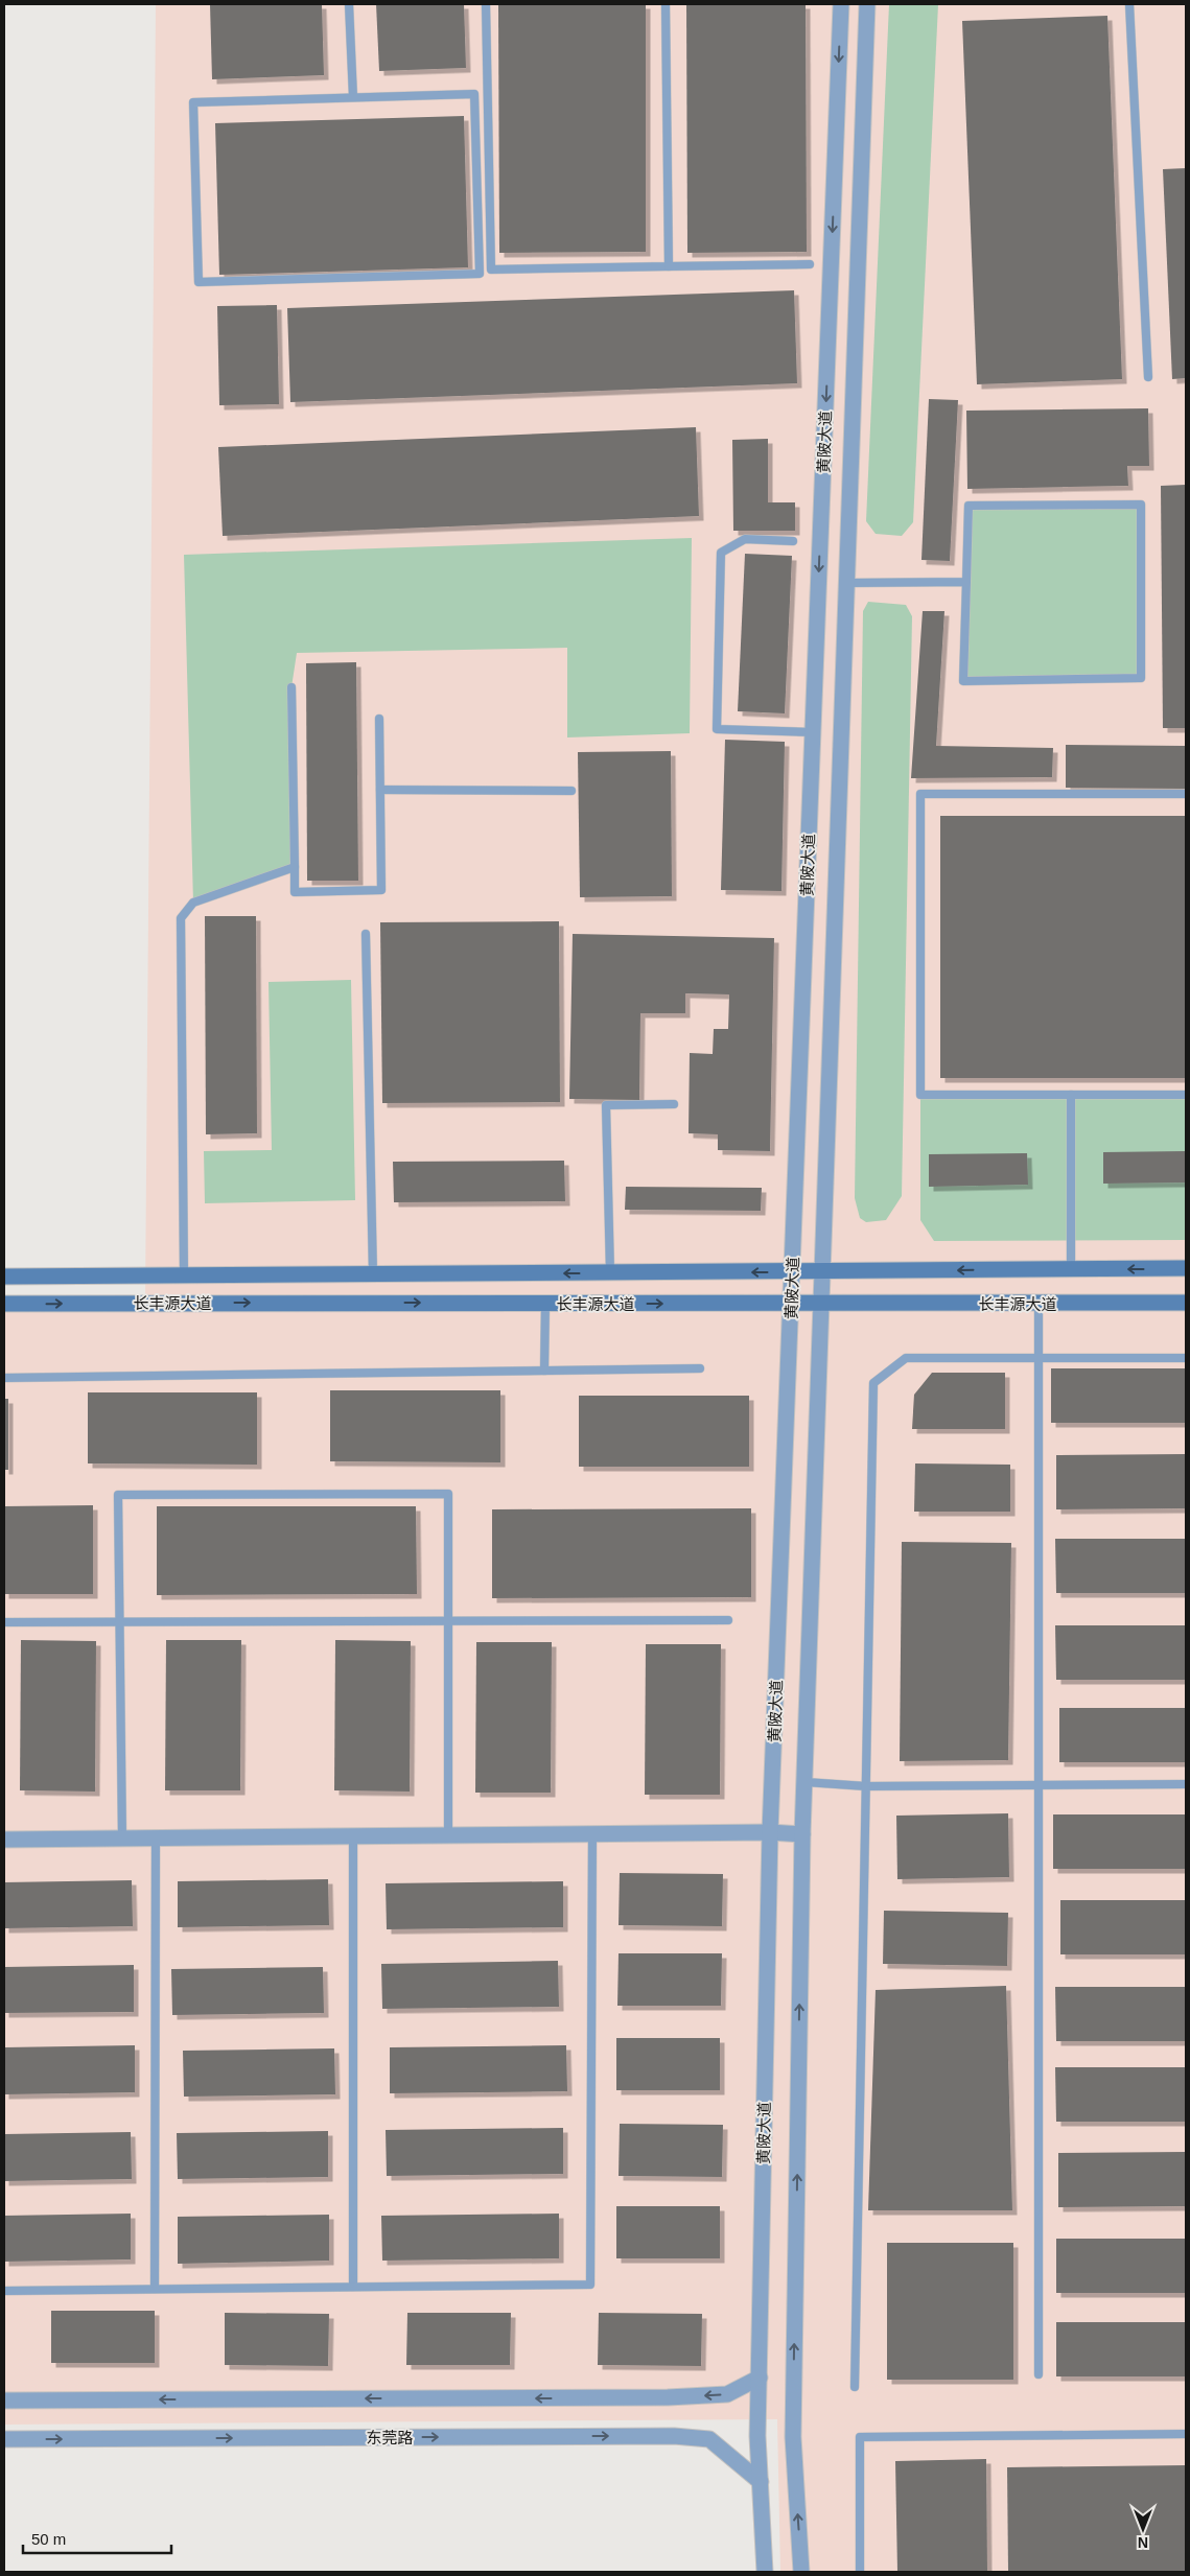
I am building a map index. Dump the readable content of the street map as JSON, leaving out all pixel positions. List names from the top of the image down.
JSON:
{
  "streets": {
    "main road": ["长丰源大道"],
    "street": ["黄陂大道", "东莞路"]
  },
  "crossings": [
    ["黄陂大道", "长丰源大道"],
    ["黄陂大道", "东莞路"]
  ],
  "scale_bar": "50 m",
  "north": "bottom"
}
